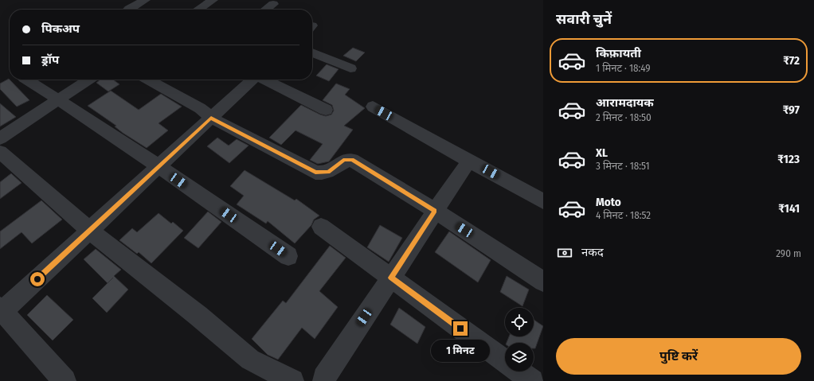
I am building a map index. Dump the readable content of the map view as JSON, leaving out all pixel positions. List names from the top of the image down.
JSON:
{
  "page": {
    "heading": "सवारी चुनें",
    "banner": ["पिकअप", "ड्रॉप"],
    "list": [
      {
        "name": "किफ़ायती",
        "note": "1 मिनट · 18:49",
        "value": "₹72"
      },
      {
        "name": "आरामदायक",
        "note": "2 मिनट · 18:50",
        "value": "₹97"
      },
      {
        "name": "XL",
        "note": "3 मिनट · 18:51",
        "value": "₹123"
      },
      {
        "name": "Moto",
        "note": "4 मिनट · 18:52",
        "value": "₹141"
      }
    ],
    "pay": ["नकद", "290 m"],
    "buttons": "पुष्टि करें",
    "bubble": "1 मिनट"
  }
}
